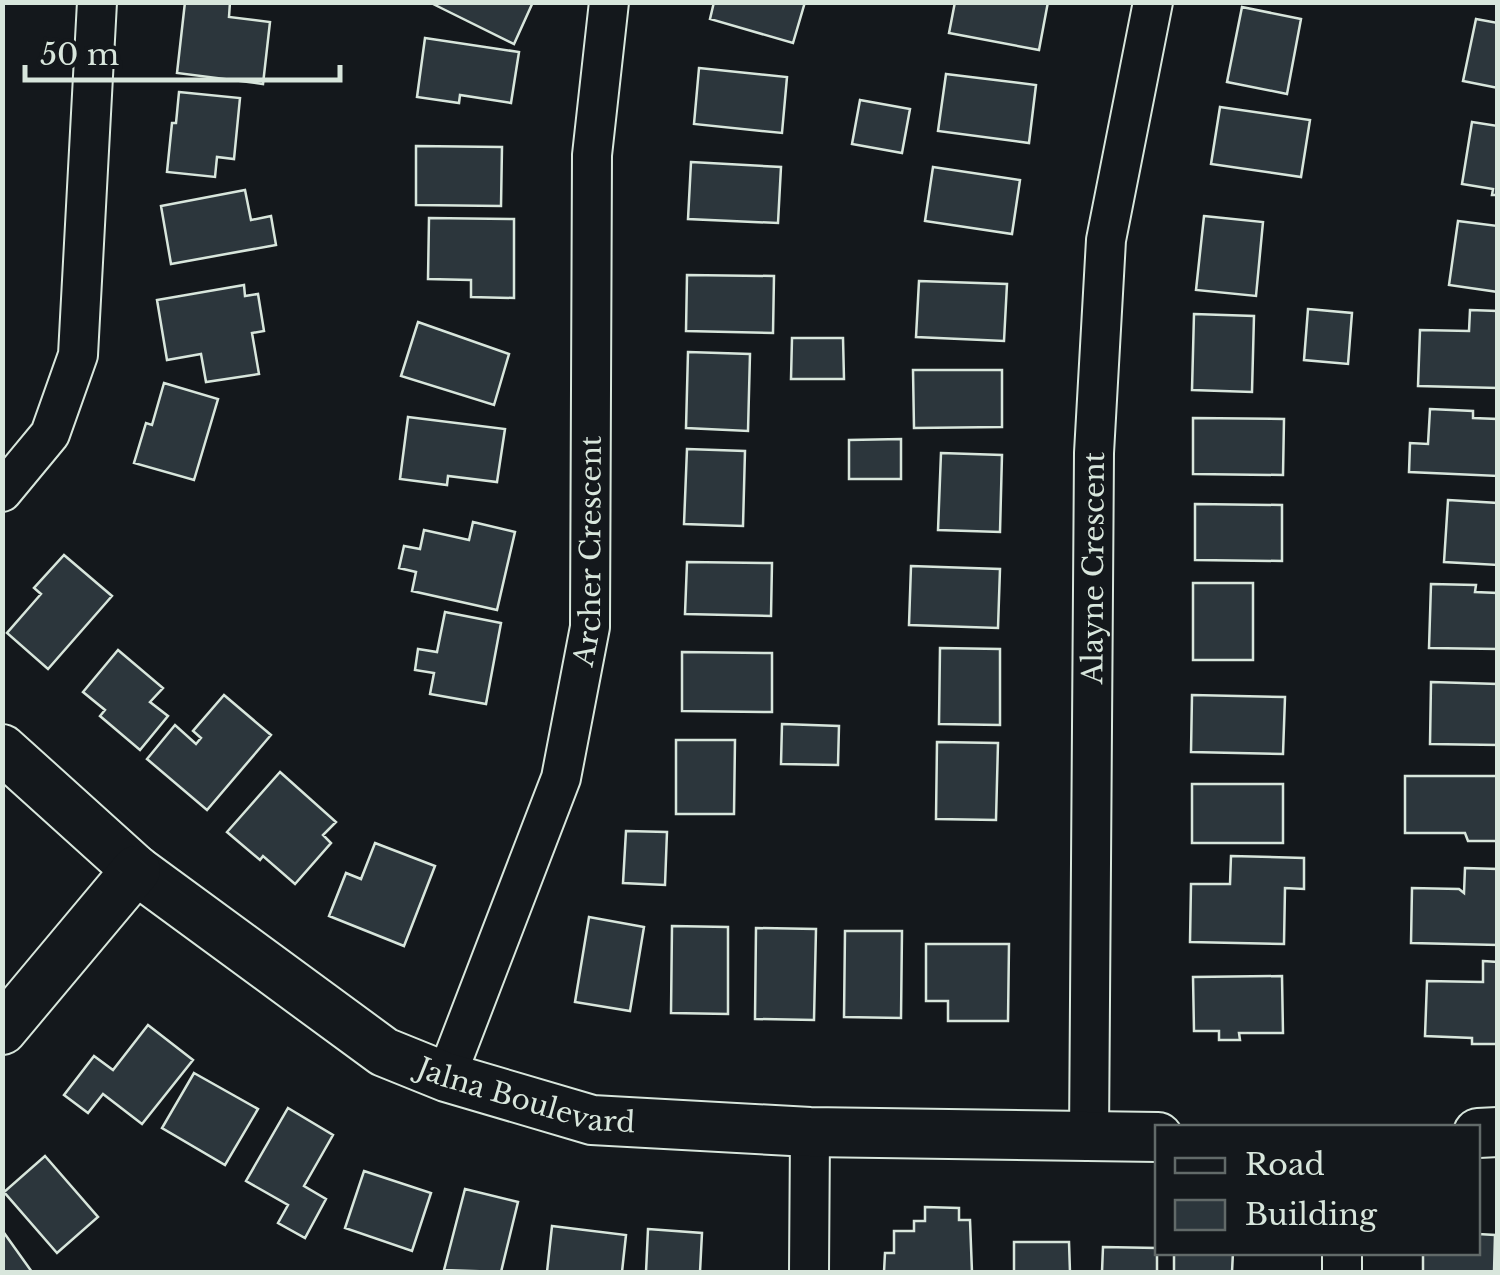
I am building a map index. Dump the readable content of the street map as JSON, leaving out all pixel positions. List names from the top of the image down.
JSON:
{
  "streets": {
    "street": ["Archer Crescent", "Alayne Crescent", "Jalna Boulevard"]
  },
  "crossings": [
    ["Archer Crescent", "Jalna Boulevard"],
    ["Alayne Crescent", "Jalna Boulevard"]
  ],
  "legend": ["Road", "Building"],
  "scale_bar": "50 m"
}
